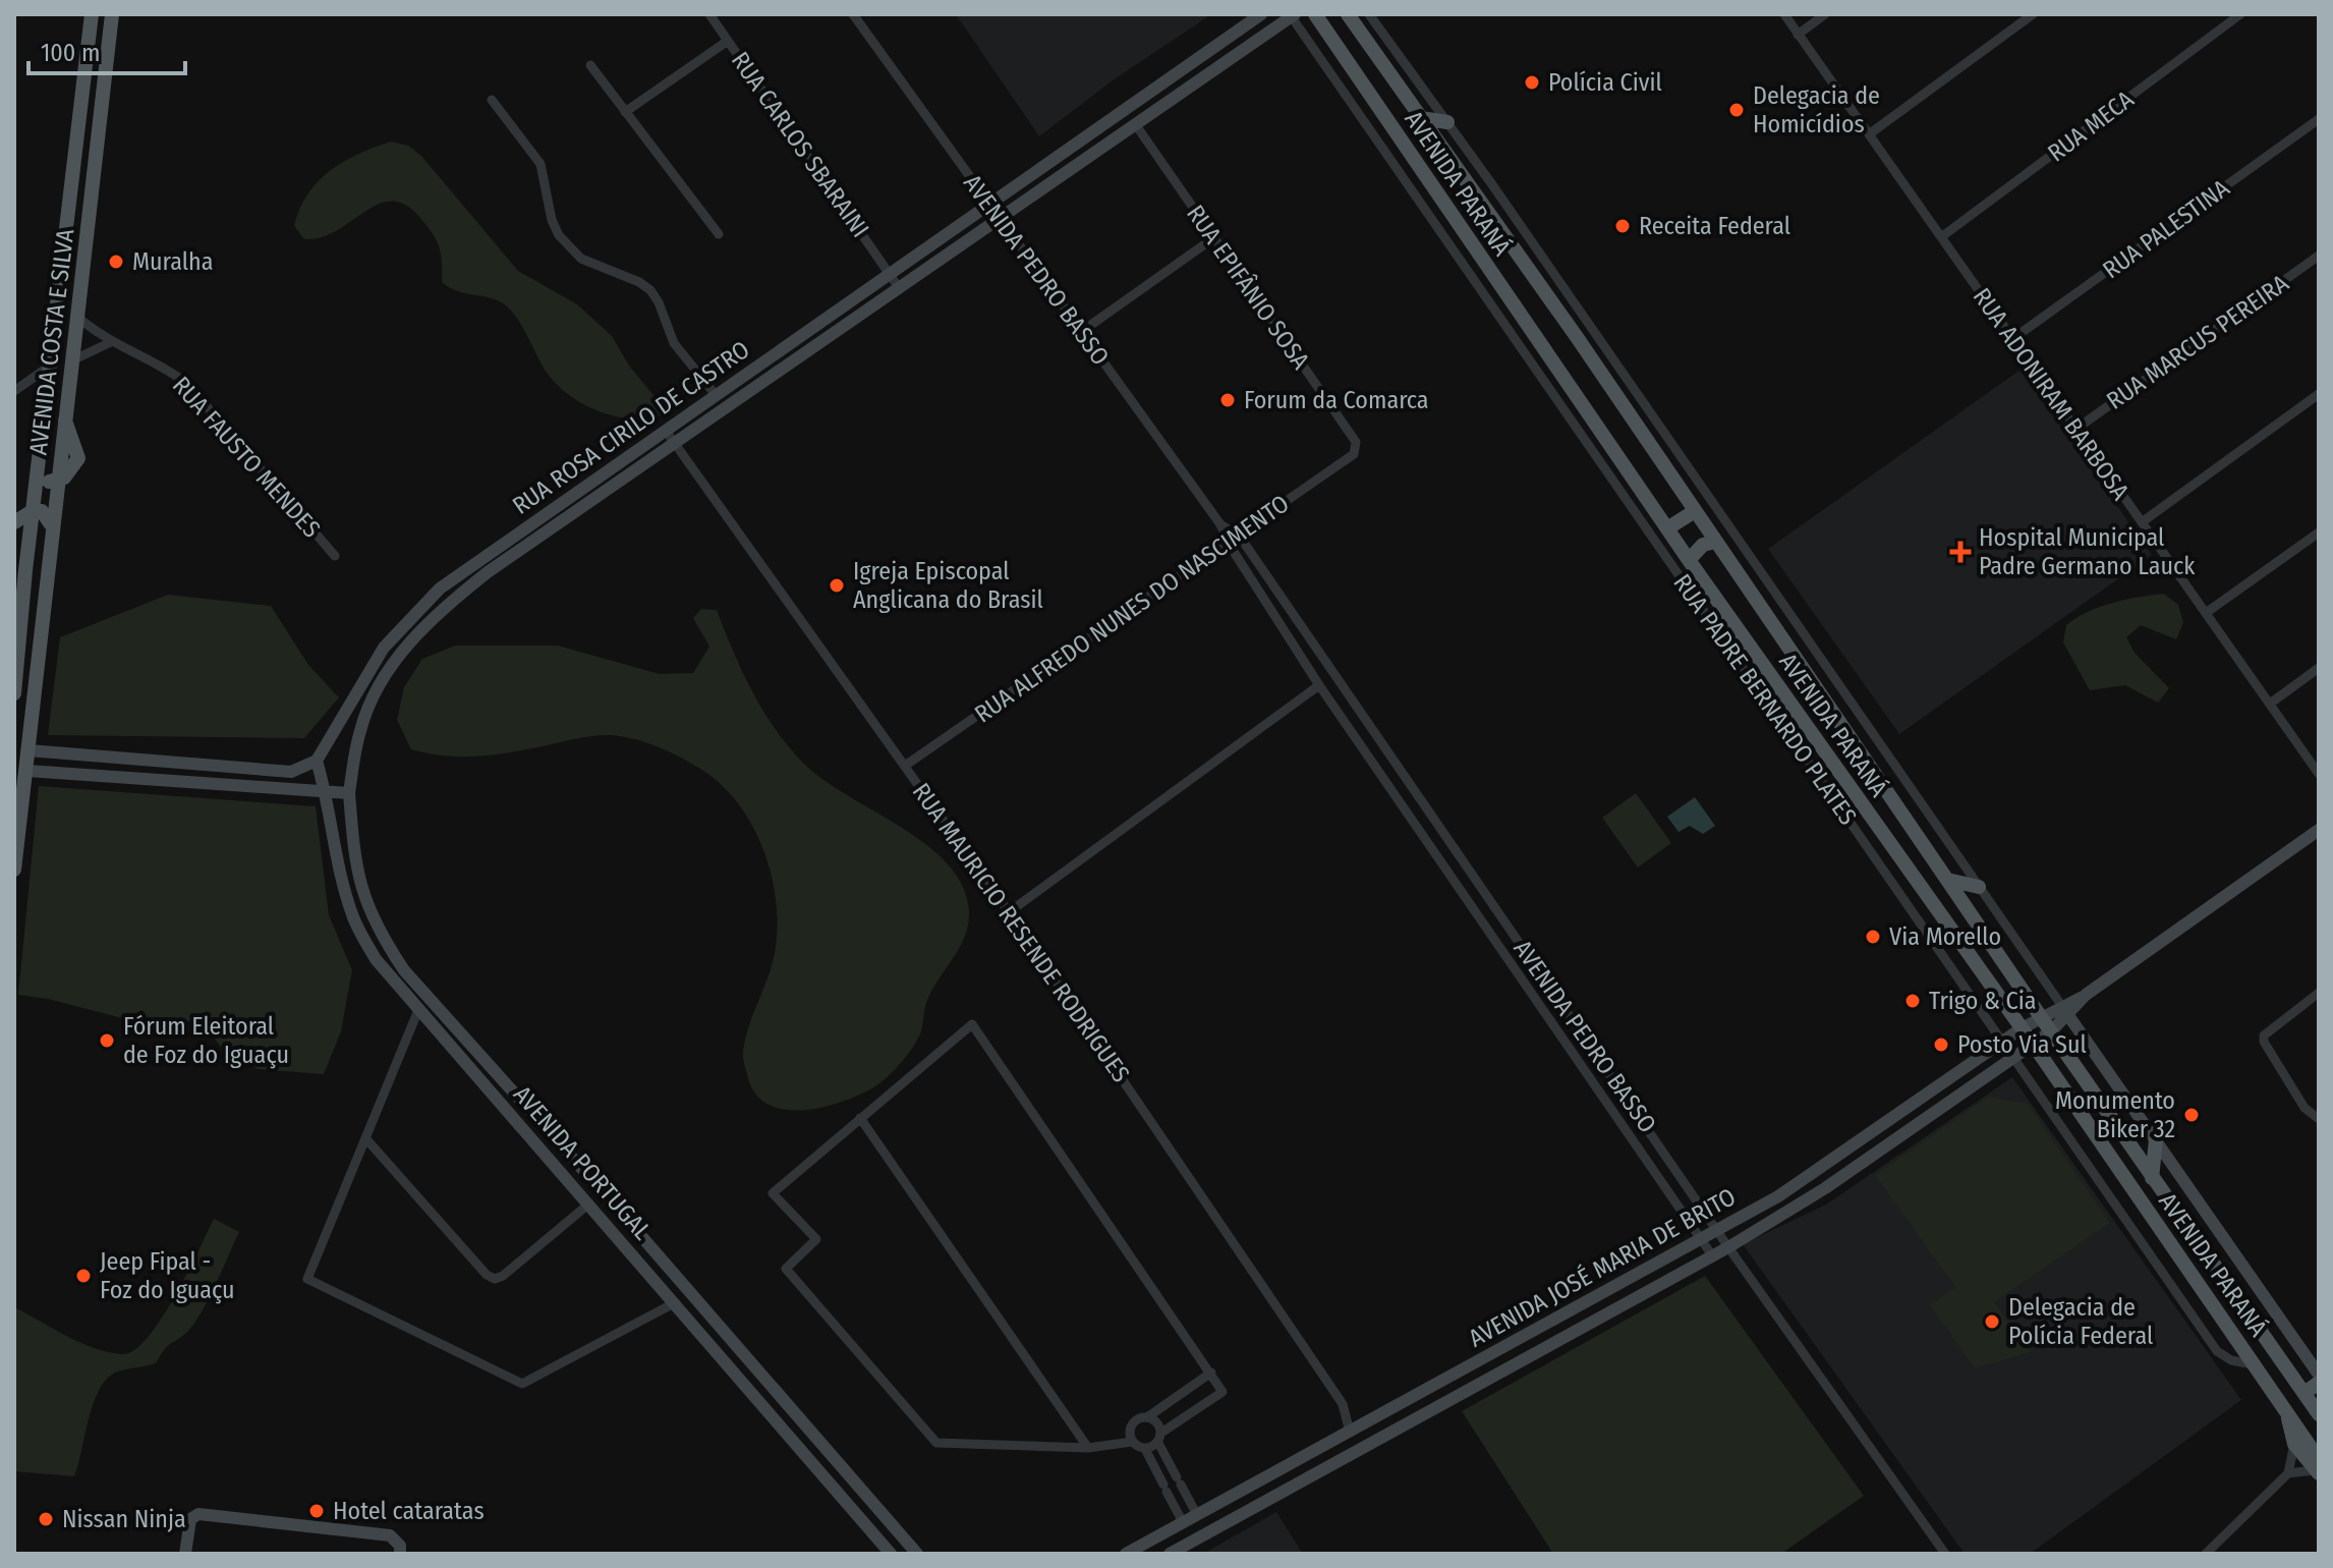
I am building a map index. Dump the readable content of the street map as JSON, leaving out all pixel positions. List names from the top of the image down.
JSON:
{
  "streets": {
    "main road": [
      "AVENIDA PARANÁ",
      "AVENIDA COSTA E SILVA",
      "RUA ROSA CIRILO DE CASTRO",
      "AVENIDA PORTUGAL",
      "AVENIDA JOSÉ MARIA DE BRITO"
    ],
    "street": [
      "RUA MECA",
      "RUA CARLOS SBARAINI",
      "RUA PALESTINA",
      "AVENIDA PEDRO BASSO",
      "RUA EPIFÂNIO SOSA",
      "RUA MARCUS PEREIRA",
      "RUA ADONIRAM BARBOSA",
      "RUA FAUSTO MENDES",
      "RUA ALFREDO NUNES DO NASCIMENTO",
      "RUA PADRE BERNARDO PLATES",
      "RUA MAURICIO RESENDE RODRIGUES"
    ]
  },
  "crossings": [
    ["RUA MECA", "RUA ADONIRAM BARBOSA"],
    ["RUA CARLOS SBARAINI", "RUA ROSA CIRILO DE CASTRO"],
    ["RUA CARLOS SBARAINI", "AVENIDA PORTUGAL"],
    ["AVENIDA PARANÁ", "RUA PADRE BERNARDO PLATES"],
    ["AVENIDA PARANÁ", "AVENIDA JOSÉ MARIA DE BRITO"],
    ["RUA PALESTINA", "RUA ADONIRAM BARBOSA"],
    ["AVENIDA PEDRO BASSO", "RUA ROSA CIRILO DE CASTRO"],
    ["AVENIDA PEDRO BASSO", "RUA ALFREDO NUNES DO NASCIMENTO"],
    ["AVENIDA PEDRO BASSO", "AVENIDA PORTUGAL"],
    ["AVENIDA PEDRO BASSO", "AVENIDA JOSÉ MARIA DE BRITO"],
    ["RUA EPIFÂNIO SOSA", "RUA ALFREDO NUNES DO NASCIMENTO"],
    ["RUA EPIFÂNIO SOSA", "AVENIDA PORTUGAL"],
    ["AVENIDA COSTA E SILVA", "RUA FAUSTO MENDES"],
    ["RUA MARCUS PEREIRA", "RUA ADONIRAM BARBOSA"],
    ["RUA ROSA CIRILO DE CASTRO", "RUA MAURICIO RESENDE RODRIGUES"],
    ["RUA ROSA CIRILO DE CASTRO", "AVENIDA PORTUGAL"],
    ["RUA ALFREDO NUNES DO NASCIMENTO", "RUA MAURICIO RESENDE RODRIGUES"],
    ["RUA PADRE BERNARDO PLATES", "AVENIDA PORTUGAL"],
    ["RUA PADRE BERNARDO PLATES", "AVENIDA JOSÉ MARIA DE BRITO"],
    ["RUA MAURICIO RESENDE RODRIGUES", "AVENIDA PORTUGAL"],
    ["RUA MAURICIO RESENDE RODRIGUES", "AVENIDA JOSÉ MARIA DE BRITO"]
  ],
  "places": {
    "other": [
      "Polícia Civil",
      "Delegacia de Homicídios",
      "Receita Federal",
      "Muralha",
      "Forum da Comarca",
      "Igreja Episcopal Anglicana do Brasil",
      "Via Morello",
      "Trigo & Cia",
      "Fórum Eleitoral de Foz do Iguaçu",
      "Posto Via Sul",
      "Monumento Biker 32",
      "Jeep Fipal - Foz do Iguaçu",
      "Delegacia de Polícia Federal",
      "Hotel cataratas",
      "Nissan Ninja"
    ],
    "health": ["Hospital Municipal Padre Germano Lauck"]
  },
  "scale_bar": "100 m"
}
